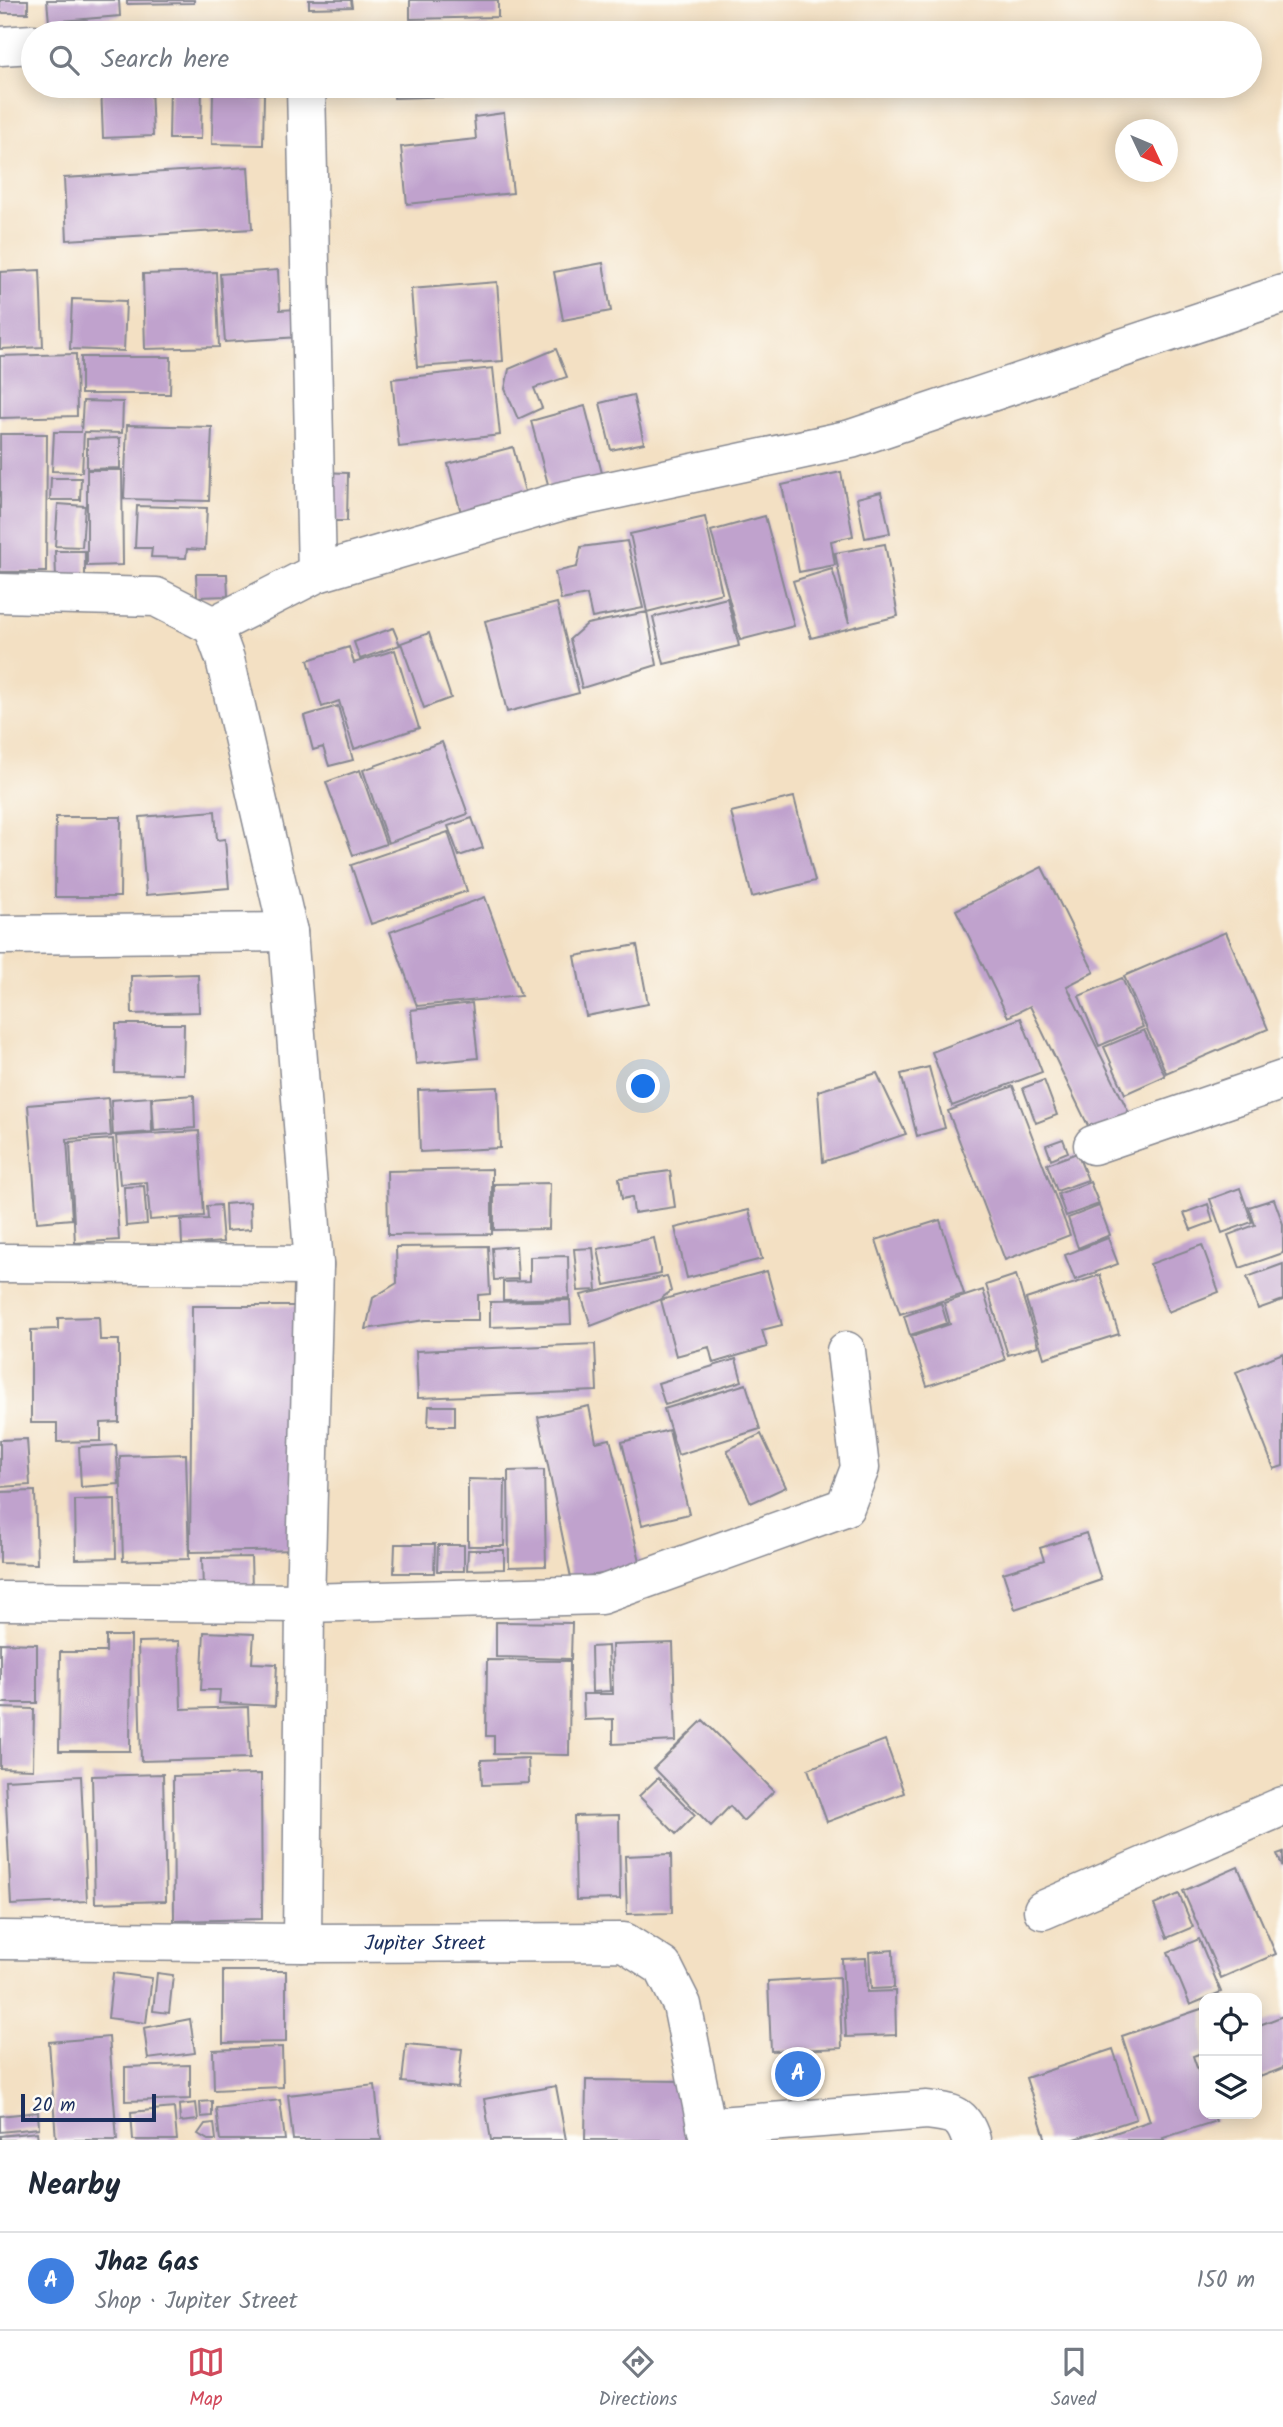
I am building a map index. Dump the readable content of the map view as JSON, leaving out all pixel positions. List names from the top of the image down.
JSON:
{
  "streets": {
    "street": ["Jupiter Street"]
  },
  "scale_bar": "20 m",
  "north": "bottom right",
  "page": {
    "search": "Search here",
    "pins": "A",
    "scale": "20 m",
    "heading": "Nearby",
    "list": [
      {
        "mark": "A",
        "name": "Jhaz Gas",
        "note": "Shop · Jupiter Street",
        "value": "150 m"
      }
    ],
    "nav": ["Map", "Directions", "Saved"]
  }
}
